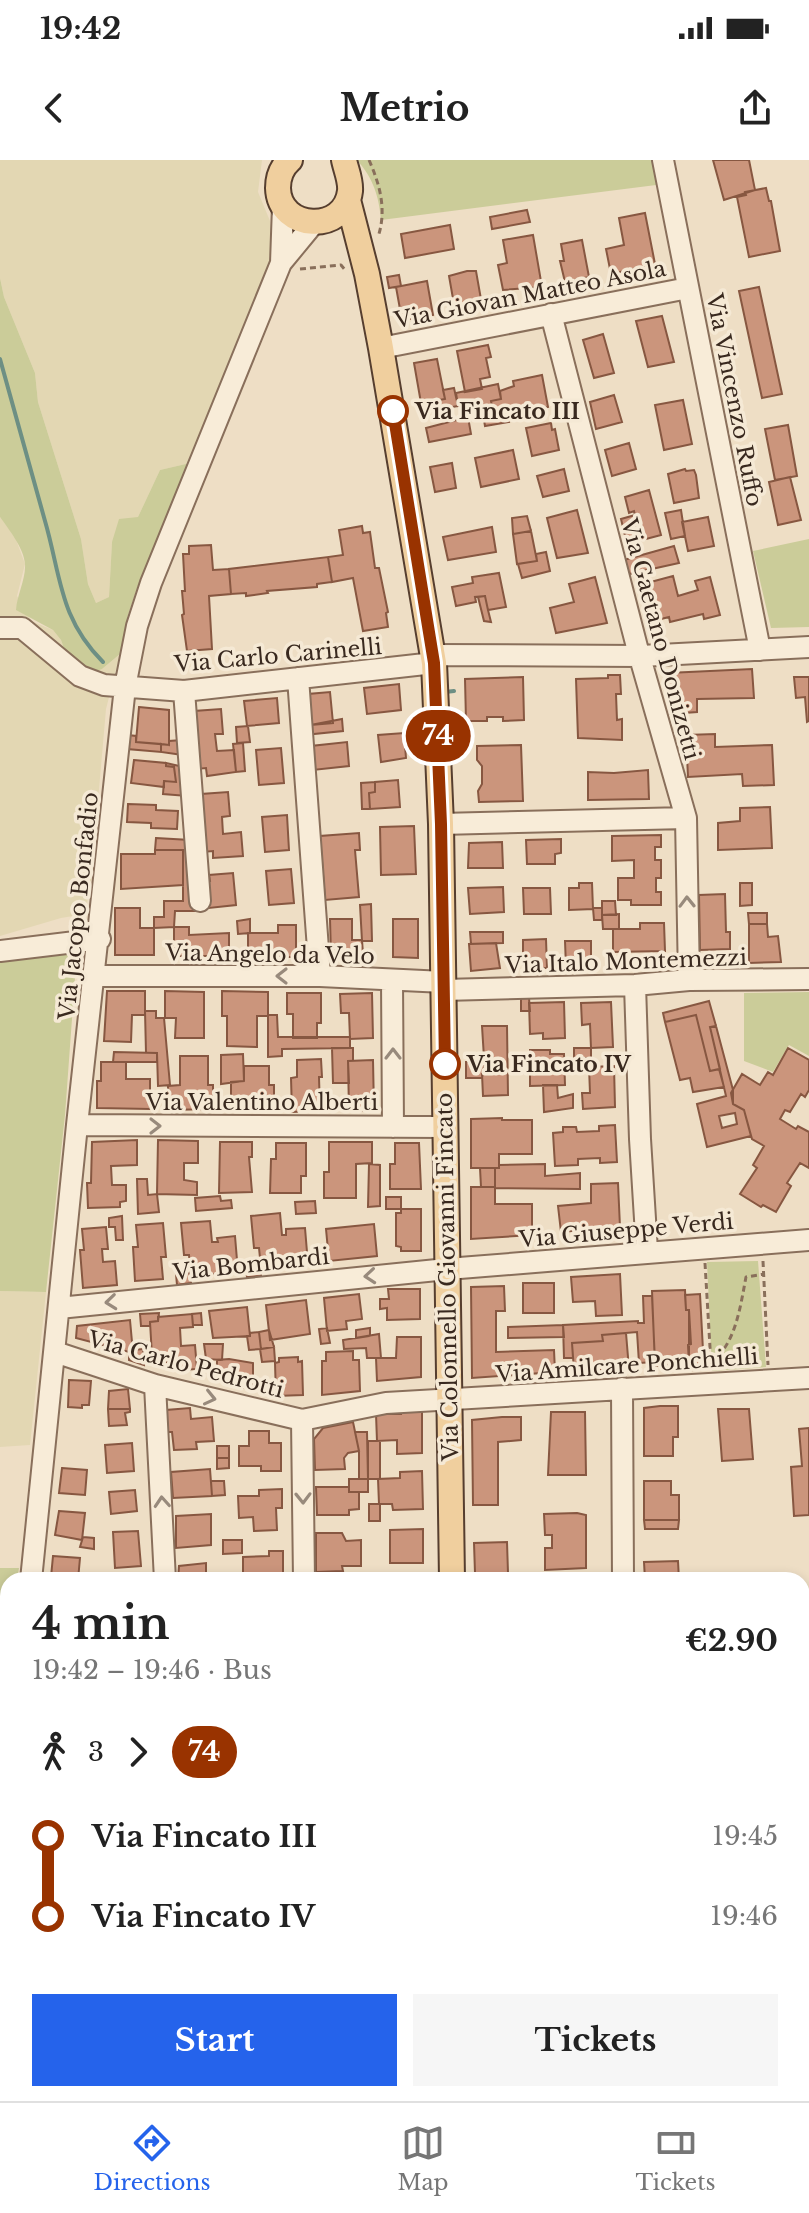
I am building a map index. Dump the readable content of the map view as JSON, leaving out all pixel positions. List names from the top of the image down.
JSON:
{
  "streets": {
    "main road": ["Via Colonnello Giovanni Fincato"],
    "street": [
      "Via Giovan Matteo Asola",
      "Via Vincenzo Ruffo",
      "Via Gaetano Donizetti",
      "Via Carlo Carinelli",
      "Via Jacopo Bonfadio",
      "Via Angelo da Velo",
      "Via Italo Montemezzi",
      "Via Valentino Alberti",
      "Via Giuseppe Verdi",
      "Via Bombardi",
      "Via Carlo Pedrotti",
      "Via Amilcare Ponchielli"
    ]
  },
  "crossings": [
    ["Via Giovan Matteo Asola", "Via Vincenzo Ruffo"],
    ["Via Giovan Matteo Asola", "Via Gaetano Donizetti"],
    ["Via Giovan Matteo Asola", "Via Colonnello Giovanni Fincato"],
    ["Via Vincenzo Ruffo", "Via Carlo Carinelli"],
    ["Via Gaetano Donizetti", "Via Carlo Carinelli"],
    ["Via Gaetano Donizetti", "Via Italo Montemezzi"],
    ["Via Carlo Carinelli", "Via Jacopo Bonfadio"],
    ["Via Carlo Carinelli", "Via Colonnello Giovanni Fincato"],
    ["Via Jacopo Bonfadio", "Via Angelo da Velo"],
    ["Via Jacopo Bonfadio", "Via Valentino Alberti"],
    ["Via Jacopo Bonfadio", "Via Bombardi"],
    ["Via Jacopo Bonfadio", "Via Carlo Pedrotti"],
    ["Via Angelo da Velo", "Via Italo Montemezzi"],
    ["Via Angelo da Velo", "Via Colonnello Giovanni Fincato"],
    ["Via Italo Montemezzi", "Via Colonnello Giovanni Fincato"],
    ["Via Valentino Alberti", "Via Colonnello Giovanni Fincato"],
    ["Via Giuseppe Verdi", "Via Bombardi"],
    ["Via Giuseppe Verdi", "Via Colonnello Giovanni Fincato"],
    ["Via Bombardi", "Via Colonnello Giovanni Fincato"],
    ["Via Colonnello Giovanni Fincato", "Via Carlo Pedrotti"],
    ["Via Colonnello Giovanni Fincato", "Via Amilcare Ponchielli"],
    ["Via Carlo Pedrotti", "Via Amilcare Ponchielli"]
  ],
  "one_way": [
    "Via Angelo da Velo",
    "Via Valentino Alberti",
    "Via Bombardi",
    "Via Carlo Pedrotti"
  ],
  "places": ["Via Fincato III", "Via Fincato IV"],
  "lines": ["bus line 74"],
  "page": {
    "status": "19:42",
    "header": "Metrio",
    "on_map": "74",
    "heading": ["4 min", "19:42 – 19:46 · Bus", "€2.90"],
    "legs": ["3", "74"],
    "list": [
      {
        "name": "Via Fincato III",
        "value": "19:45"
      },
      {
        "name": "Via Fincato IV",
        "value": "19:46"
      }
    ],
    "buttons": ["Start", "Tickets"],
    "tabs": ["Directions", "Map", "Tickets"]
  }
}
